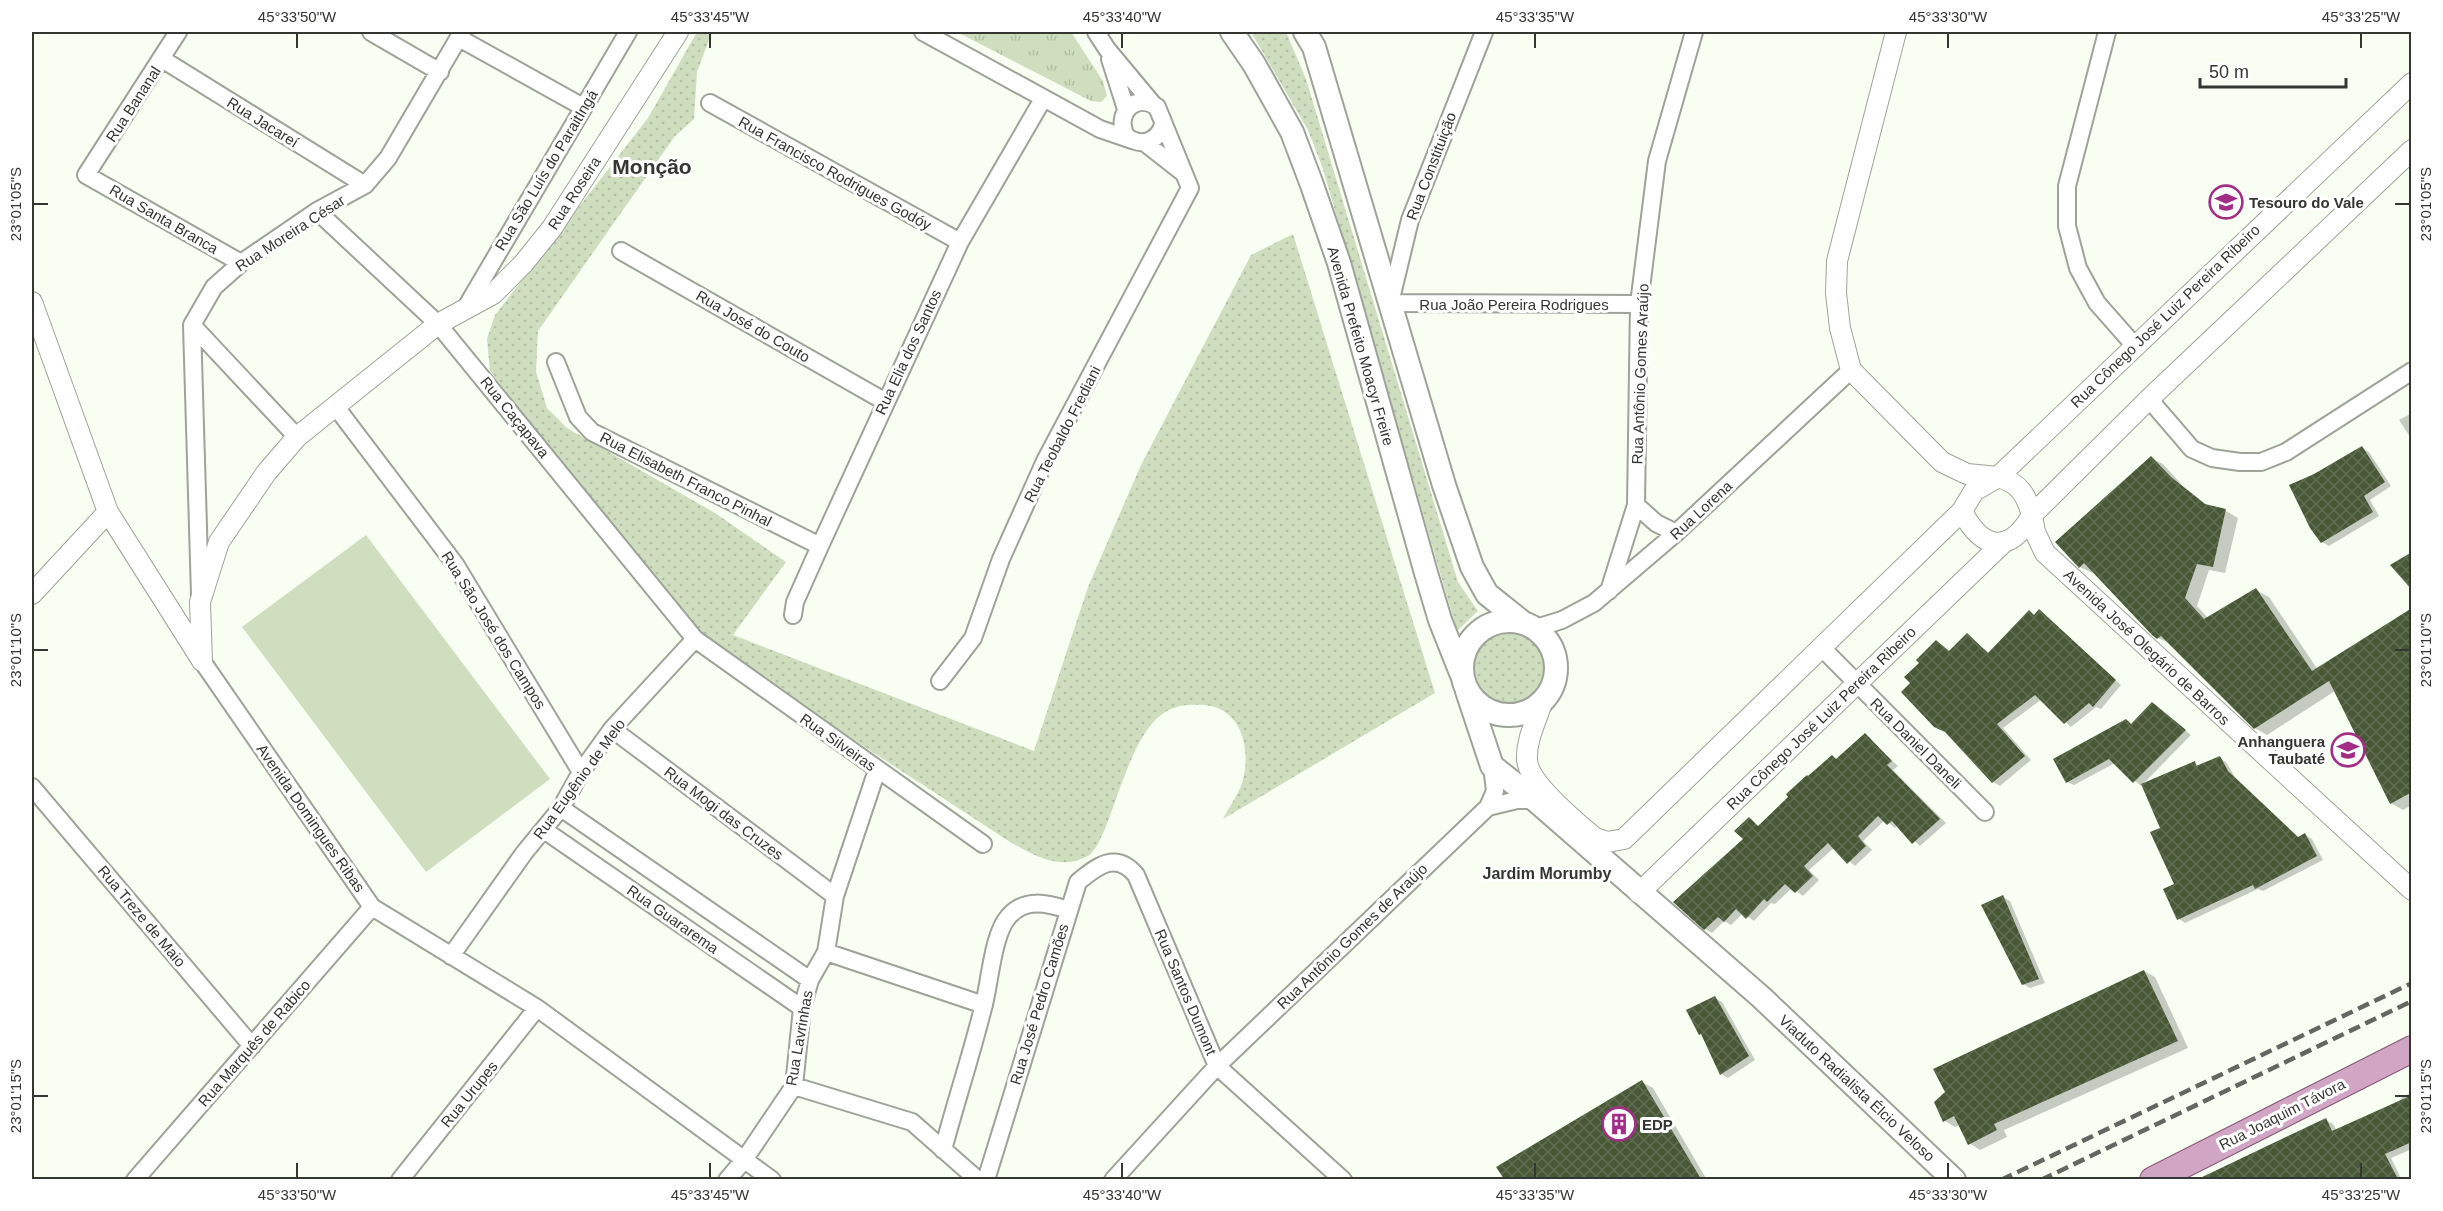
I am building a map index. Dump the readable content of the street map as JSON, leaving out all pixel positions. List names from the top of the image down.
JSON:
{
  "streets": {
    "main road": ["Avenida Prefeito Moacyr Freire", "Viaduto Radialista Élcio Veloso", "Rua Joaquim Távora"],
    "street": [
      "Rua Bananal",
      "Rua Jacareí",
      "Rua Constituição",
      "Rua São Luís do ParaitIngá",
      "Rua Francisco Rodrigues Godóy",
      "Rua Roseira",
      "Rua Santa Branca",
      "Rua Moreira César",
      "Rua João Pereira Rodrigues",
      "Rua Cônego José Luiz Pereira Ribeiro",
      "Rua José do Couto",
      "Rua Elia dos Santos",
      "Rua Antônio Gomes Araújo",
      "Rua Caçapava",
      "Rua Teobaldo Frediani",
      "Rua Elisabeth Franco Pinhal",
      "Rua Lorena",
      "Rua São José dos Campos",
      "Avenida José Olegário de Barros",
      "Rua Silveiras",
      "Rua Daniel Daneli",
      "Rua Eugênio de Melo",
      "Rua Mogi das Cruzes",
      "Avenida Domingues Ribas",
      "Rua Treze de Maio",
      "Rua Guararema",
      "Rua Antônio Gomes de Araújo",
      "Rua Santos Dumont",
      "Rua José Pedro Camões",
      "Rua Lavrinhas",
      "Rua Marquês de Rabico",
      "Rua Urupes"
    ]
  },
  "crossings": [
    ["Rua Bananal", "Rua Jacareí"],
    ["Rua Bananal", "Rua Santa Branca"],
    ["Rua Jacareí", "Rua Moreira César"],
    ["Rua Constituição", "Rua João Pereira Rodrigues"],
    ["Rua São Luís do ParaitIngá", "Rua Roseira"],
    ["Rua Francisco Rodrigues Godóy", "Rua Elia dos Santos"],
    ["Rua Roseira", "Rua Caçapava"],
    ["Rua Santa Branca", "Rua Moreira César"],
    ["Rua Moreira César", "Rua Caçapava"],
    ["Rua João Pereira Rodrigues", "Rua Antônio Gomes Araújo"],
    ["Rua Cônego José Luiz Pereira Ribeiro", "Avenida Prefeito Moacyr Freire"],
    ["Rua Cônego José Luiz Pereira Ribeiro", "Rua Lorena"],
    ["Rua Cônego José Luiz Pereira Ribeiro", "Avenida José Olegário de Barros"],
    ["Rua Cônego José Luiz Pereira Ribeiro", "Rua Daniel Daneli"],
    ["Rua Cônego José Luiz Pereira Ribeiro", "Viaduto Radialista Élcio Veloso"],
    ["Rua José do Couto", "Rua Elia dos Santos"],
    ["Avenida Prefeito Moacyr Freire", "Rua Lorena"],
    ["Rua Elia dos Santos", "Rua Elisabeth Franco Pinhal"],
    ["Rua Antônio Gomes Araújo", "Rua Lorena"],
    ["Rua Caçapava", "Rua Silveiras"],
    ["Rua Caçapava", "Rua Eugênio de Melo"],
    ["Rua São José dos Campos", "Rua Eugênio de Melo"],
    ["Rua Silveiras", "Rua Eugênio de Melo"],
    ["Rua Silveiras", "Rua Lavrinhas"],
    ["Rua Eugênio de Melo", "Rua Mogi das Cruzes"],
    ["Rua Eugênio de Melo", "Avenida Domingues Ribas"],
    ["Rua Eugênio de Melo", "Rua Guararema"],
    ["Rua Mogi das Cruzes", "Rua Lavrinhas"],
    ["Avenida Domingues Ribas", "Rua Lavrinhas"],
    ["Avenida Domingues Ribas", "Rua Marquês de Rabico"],
    ["Avenida Domingues Ribas", "Rua Urupes"],
    ["Rua Treze de Maio", "Rua Marquês de Rabico"],
    ["Rua Guararema", "Rua Lavrinhas"],
    ["Rua Antônio Gomes de Araújo", "Rua Santos Dumont"],
    ["Rua Santos Dumont", "Rua José Pedro Camões"]
  ],
  "districts": ["Monção", "Jardim Morumby"],
  "places": {
    "school or university": ["Tesouro do Vale", "Anhanguera Taubaté"],
    "building": ["EDP"]
  },
  "scale_bar": "50 m",
  "coordinates": [
    "45°33'50\"W",
    "45°33'45\"W",
    "45°33'40\"W",
    "45°33'35\"W",
    "45°33'30\"W",
    "45°33'25\"W",
    "23°01'05\"S",
    "23°01'10\"S",
    "23°01'15\"S"
  ]
}
